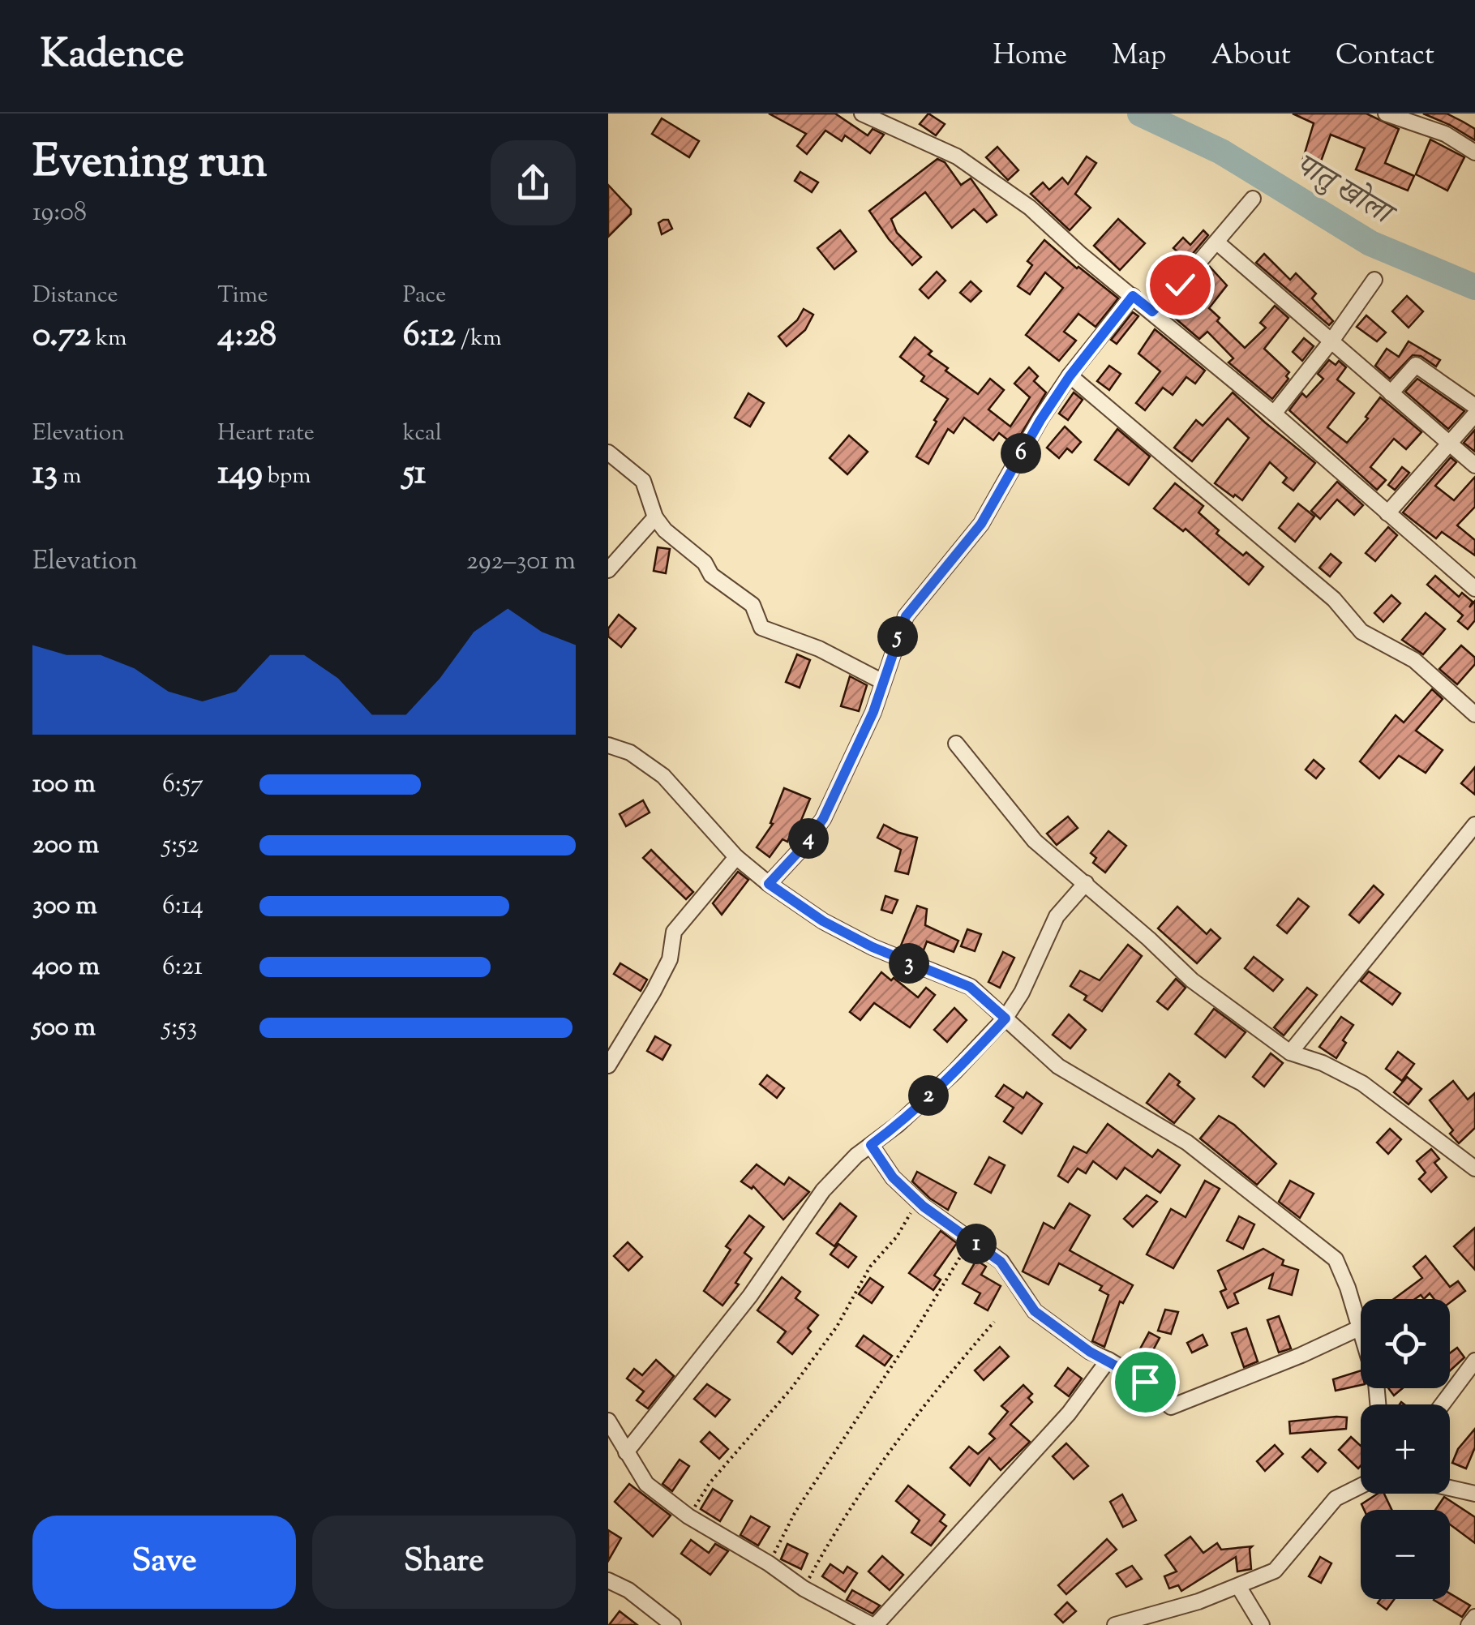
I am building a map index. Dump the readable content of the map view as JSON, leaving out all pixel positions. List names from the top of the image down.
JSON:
{
  "water": ["पातु खोला"],
  "page": {
    "header": "Kadence",
    "nav": [
      "Home",
      "Map",
      "About",
      "Contact"
    ],
    "heading": ["Evening run", "19:08"],
    "stats": [
      ["Distance", "0.72 km"],
      ["Time", "4:28"],
      ["Pace", "6:12 /km"],
      ["Elevation", "13 m"],
      ["Heart rate", "149 bpm"],
      ["kcal", "51"]
    ],
    "pins": [
      "6",
      "5",
      "4",
      "3",
      "2",
      "1"
    ],
    "chart": ["Elevation", "292–301 m"],
    "list": [
      {
        "name": "100 m",
        "note": "6:57"
      },
      {
        "name": "200 m",
        "note": "5:52"
      },
      {
        "name": "300 m",
        "note": "6:14"
      },
      {
        "name": "400 m",
        "note": "6:21"
      },
      {
        "name": "500 m",
        "note": "5:53"
      }
    ],
    "map_buttons": ["+", "−"],
    "buttons": ["Save", "Share"]
  }
}
